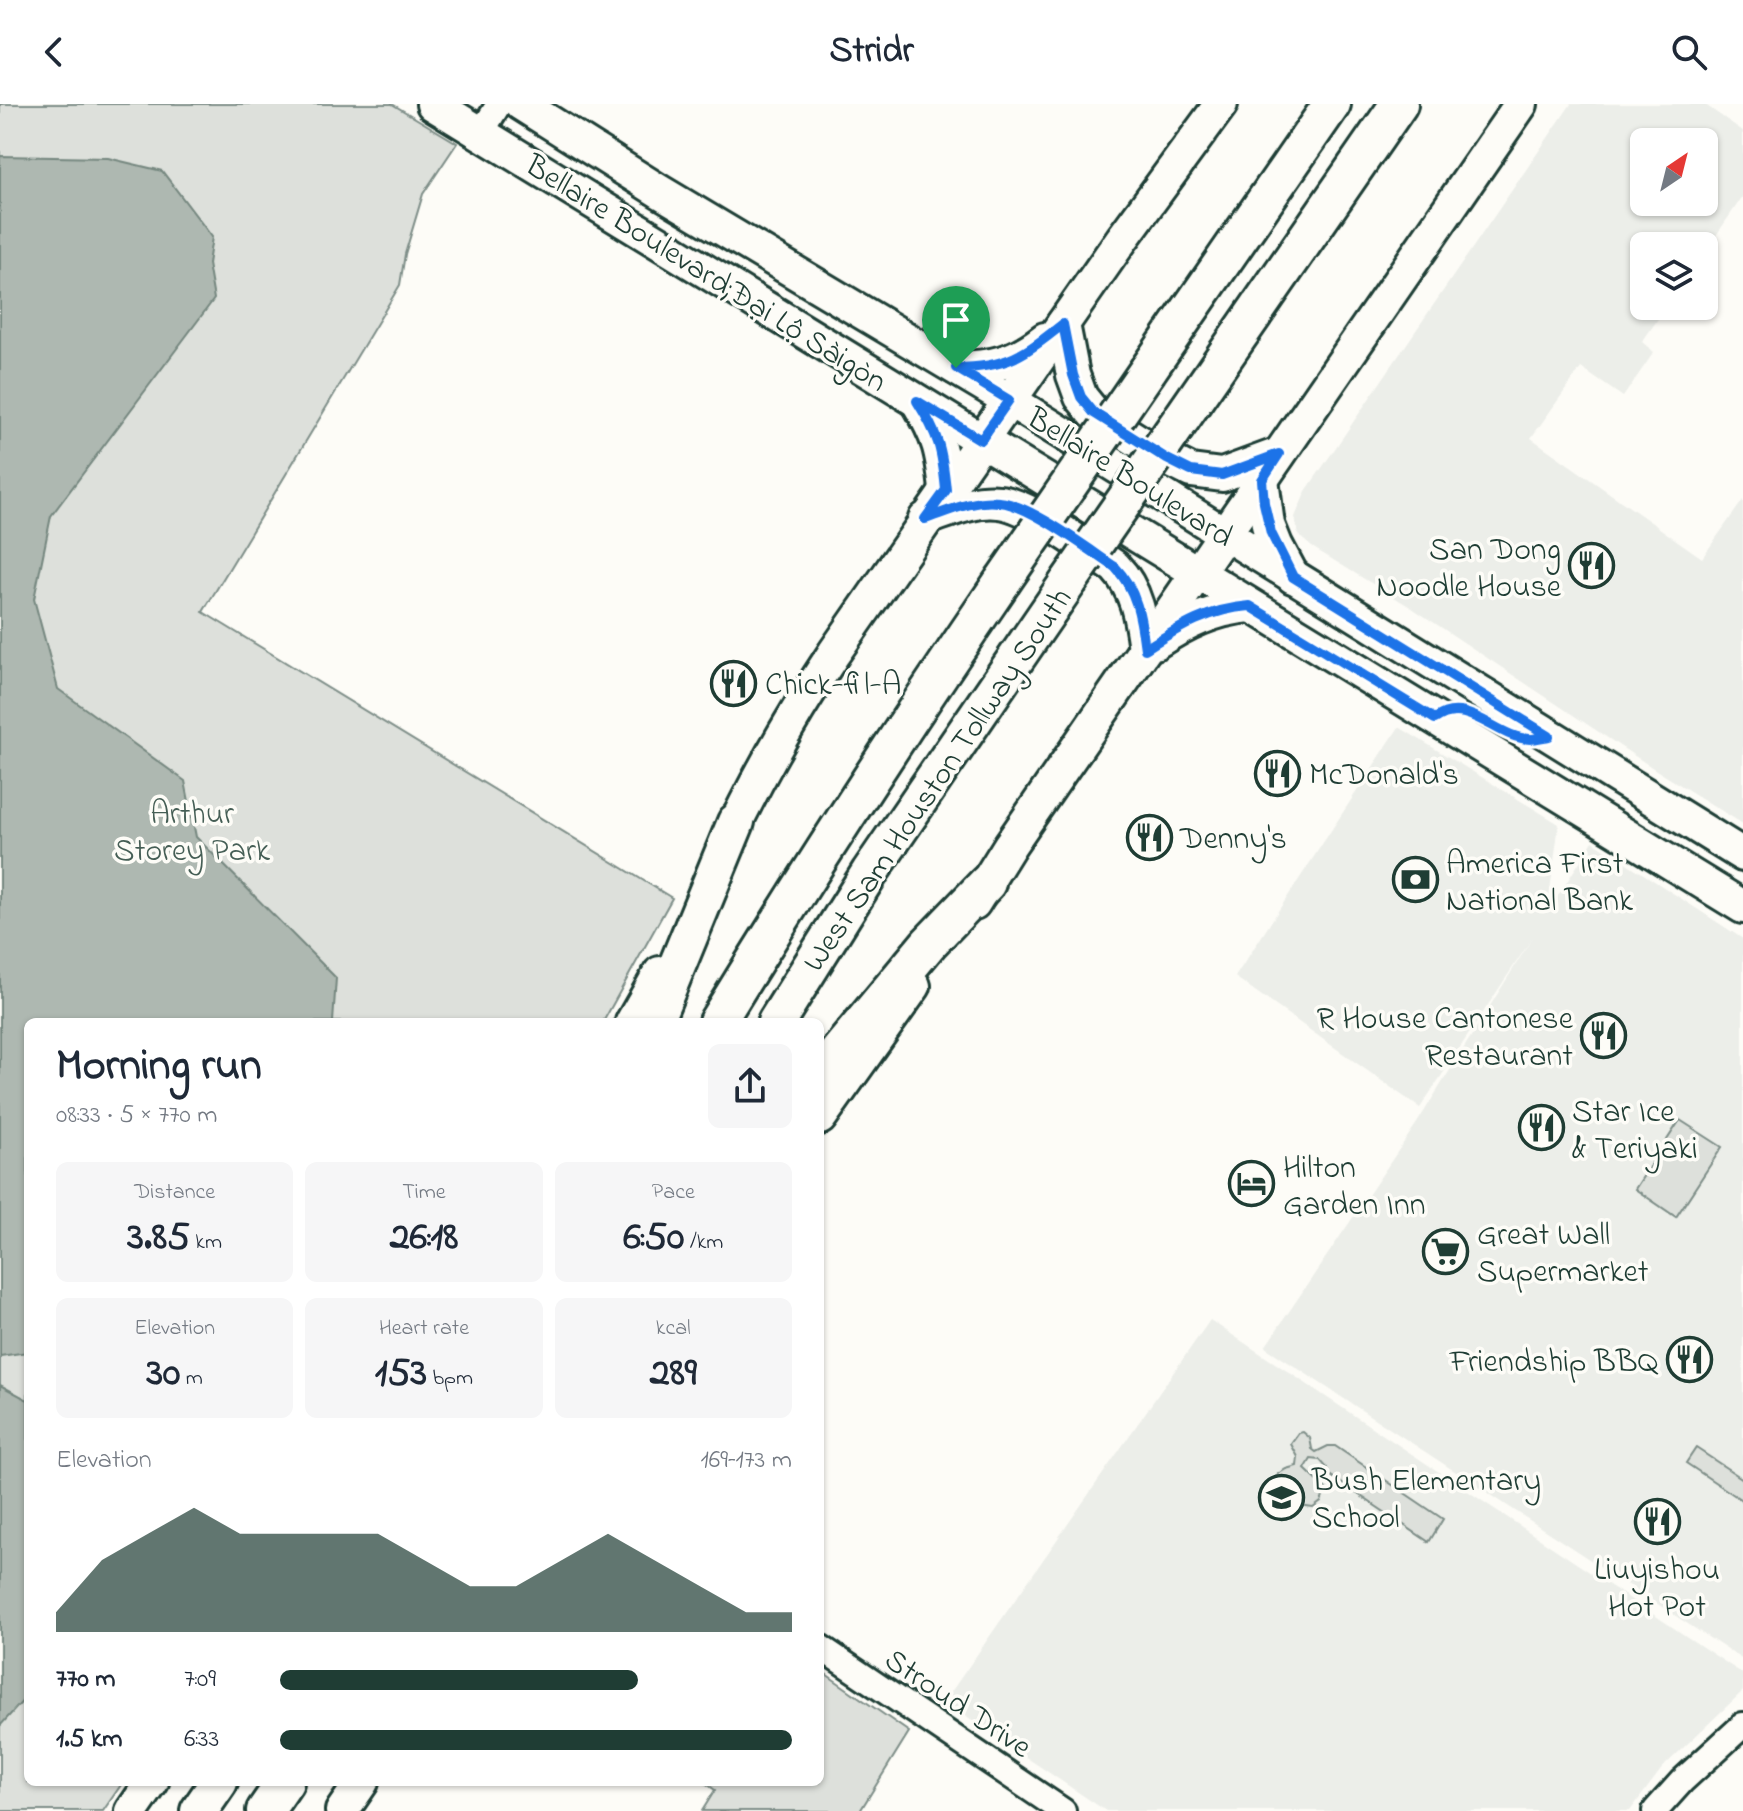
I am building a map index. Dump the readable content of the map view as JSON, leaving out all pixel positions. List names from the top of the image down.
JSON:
{
  "streets": {
    "highway": ["West Sam Houston Tollway South"],
    "main road": ["Bellaire Boulevard;Đại Lộ Sàigòn", "Bellaire Boulevard"],
    "street": ["Stroud Drive"]
  },
  "crossings": [
    ["Bellaire Boulevard;Đại Lộ Sàigòn", "Bellaire Boulevard"]
  ],
  "parks": ["Arthur Storey Park"],
  "places": {
    "restaurant": [
      "San Dong Noodle House",
      "Chick-fil-A",
      "McDonald's",
      "Denny's",
      "R House Cantonese Restaurant",
      "Star Ice & Teriyaki",
      "Friendship BBQ",
      "Liuyishou Hot Pot"
    ],
    "bank": ["America First National Bank"],
    "hotel": ["Hilton Garden Inn"],
    "supermarket": ["Great Wall Supermarket"],
    "school or university": ["Bush Elementary School"]
  },
  "north": "top right",
  "page": {
    "header": "Stridr",
    "heading": ["Morning run", "08:33 · 5 × 770 m"],
    "stats": [
      ["Distance", "3.85 km"],
      ["Time", "26:18"],
      ["Pace", "6:50 /km"],
      ["Elevation", "30 m"],
      ["Heart rate", "153 bpm"],
      ["kcal", "289"]
    ],
    "chart": ["Elevation", "169–173 m"],
    "list": [
      {
        "name": "770 m",
        "note": "7:09"
      },
      {
        "name": "1.5 km",
        "note": "6:33"
      }
    ]
  }
}
